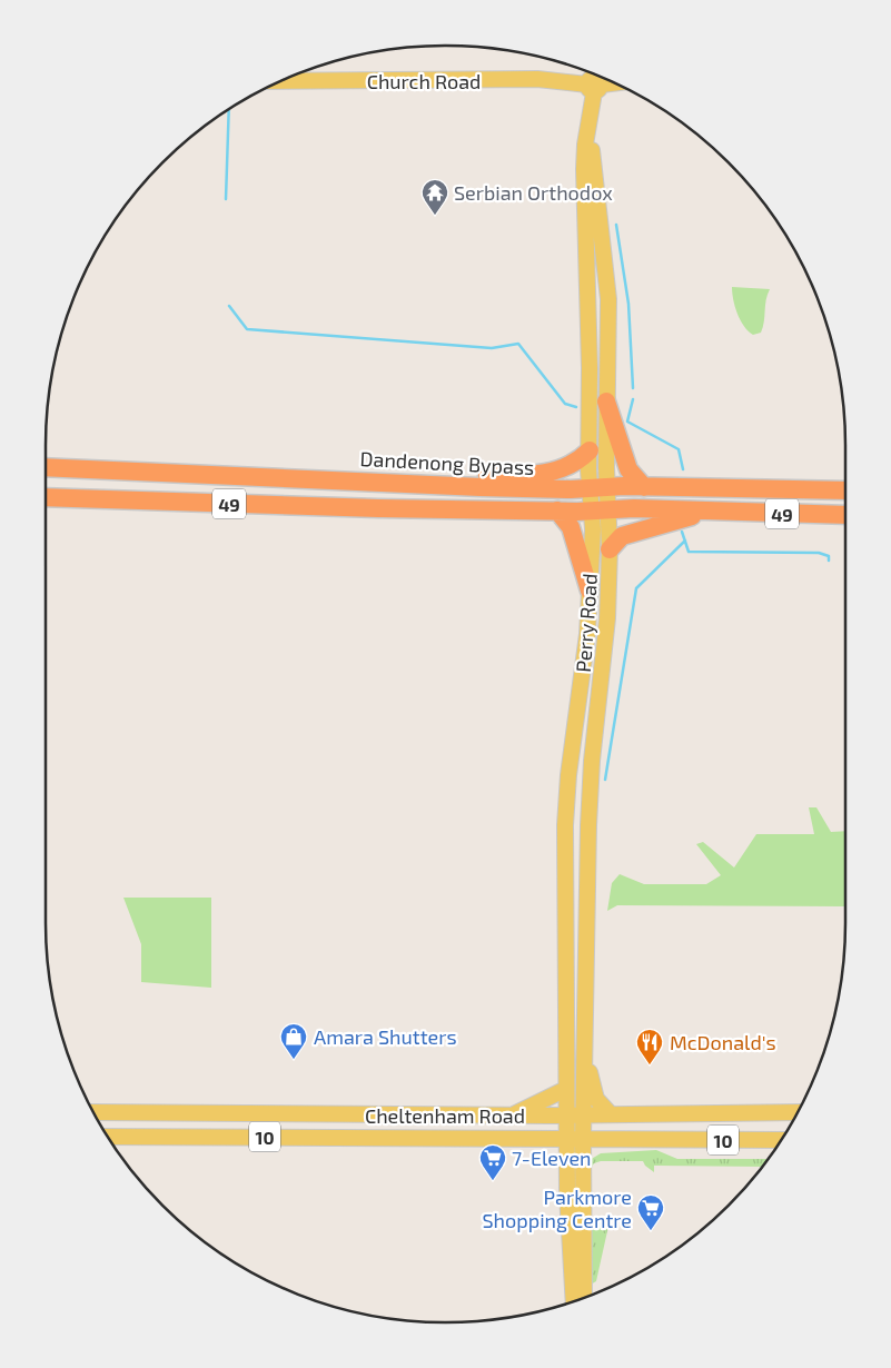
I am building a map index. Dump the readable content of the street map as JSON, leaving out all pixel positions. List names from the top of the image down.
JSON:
{
  "streets": {
    "highway": ["Dandenong Bypass", "49"],
    "main road": [
      "Church Road",
      "Perry Road",
      "Cheltenham Road",
      "10"
    ]
  },
  "crossings": [
    ["Church Road", "Perry Road"],
    ["Dandenong Bypass", "Perry Road"],
    ["49", "Perry Road"],
    ["Perry Road", "Cheltenham Road"]
  ],
  "places": {
    "temple": ["Serbian Orthodox"],
    "shop": ["Amara Shutters"],
    "restaurant": ["McDonald's"],
    "supermarket": ["7-Eleven", "Parkmore Shopping Centre"]
  }
}
